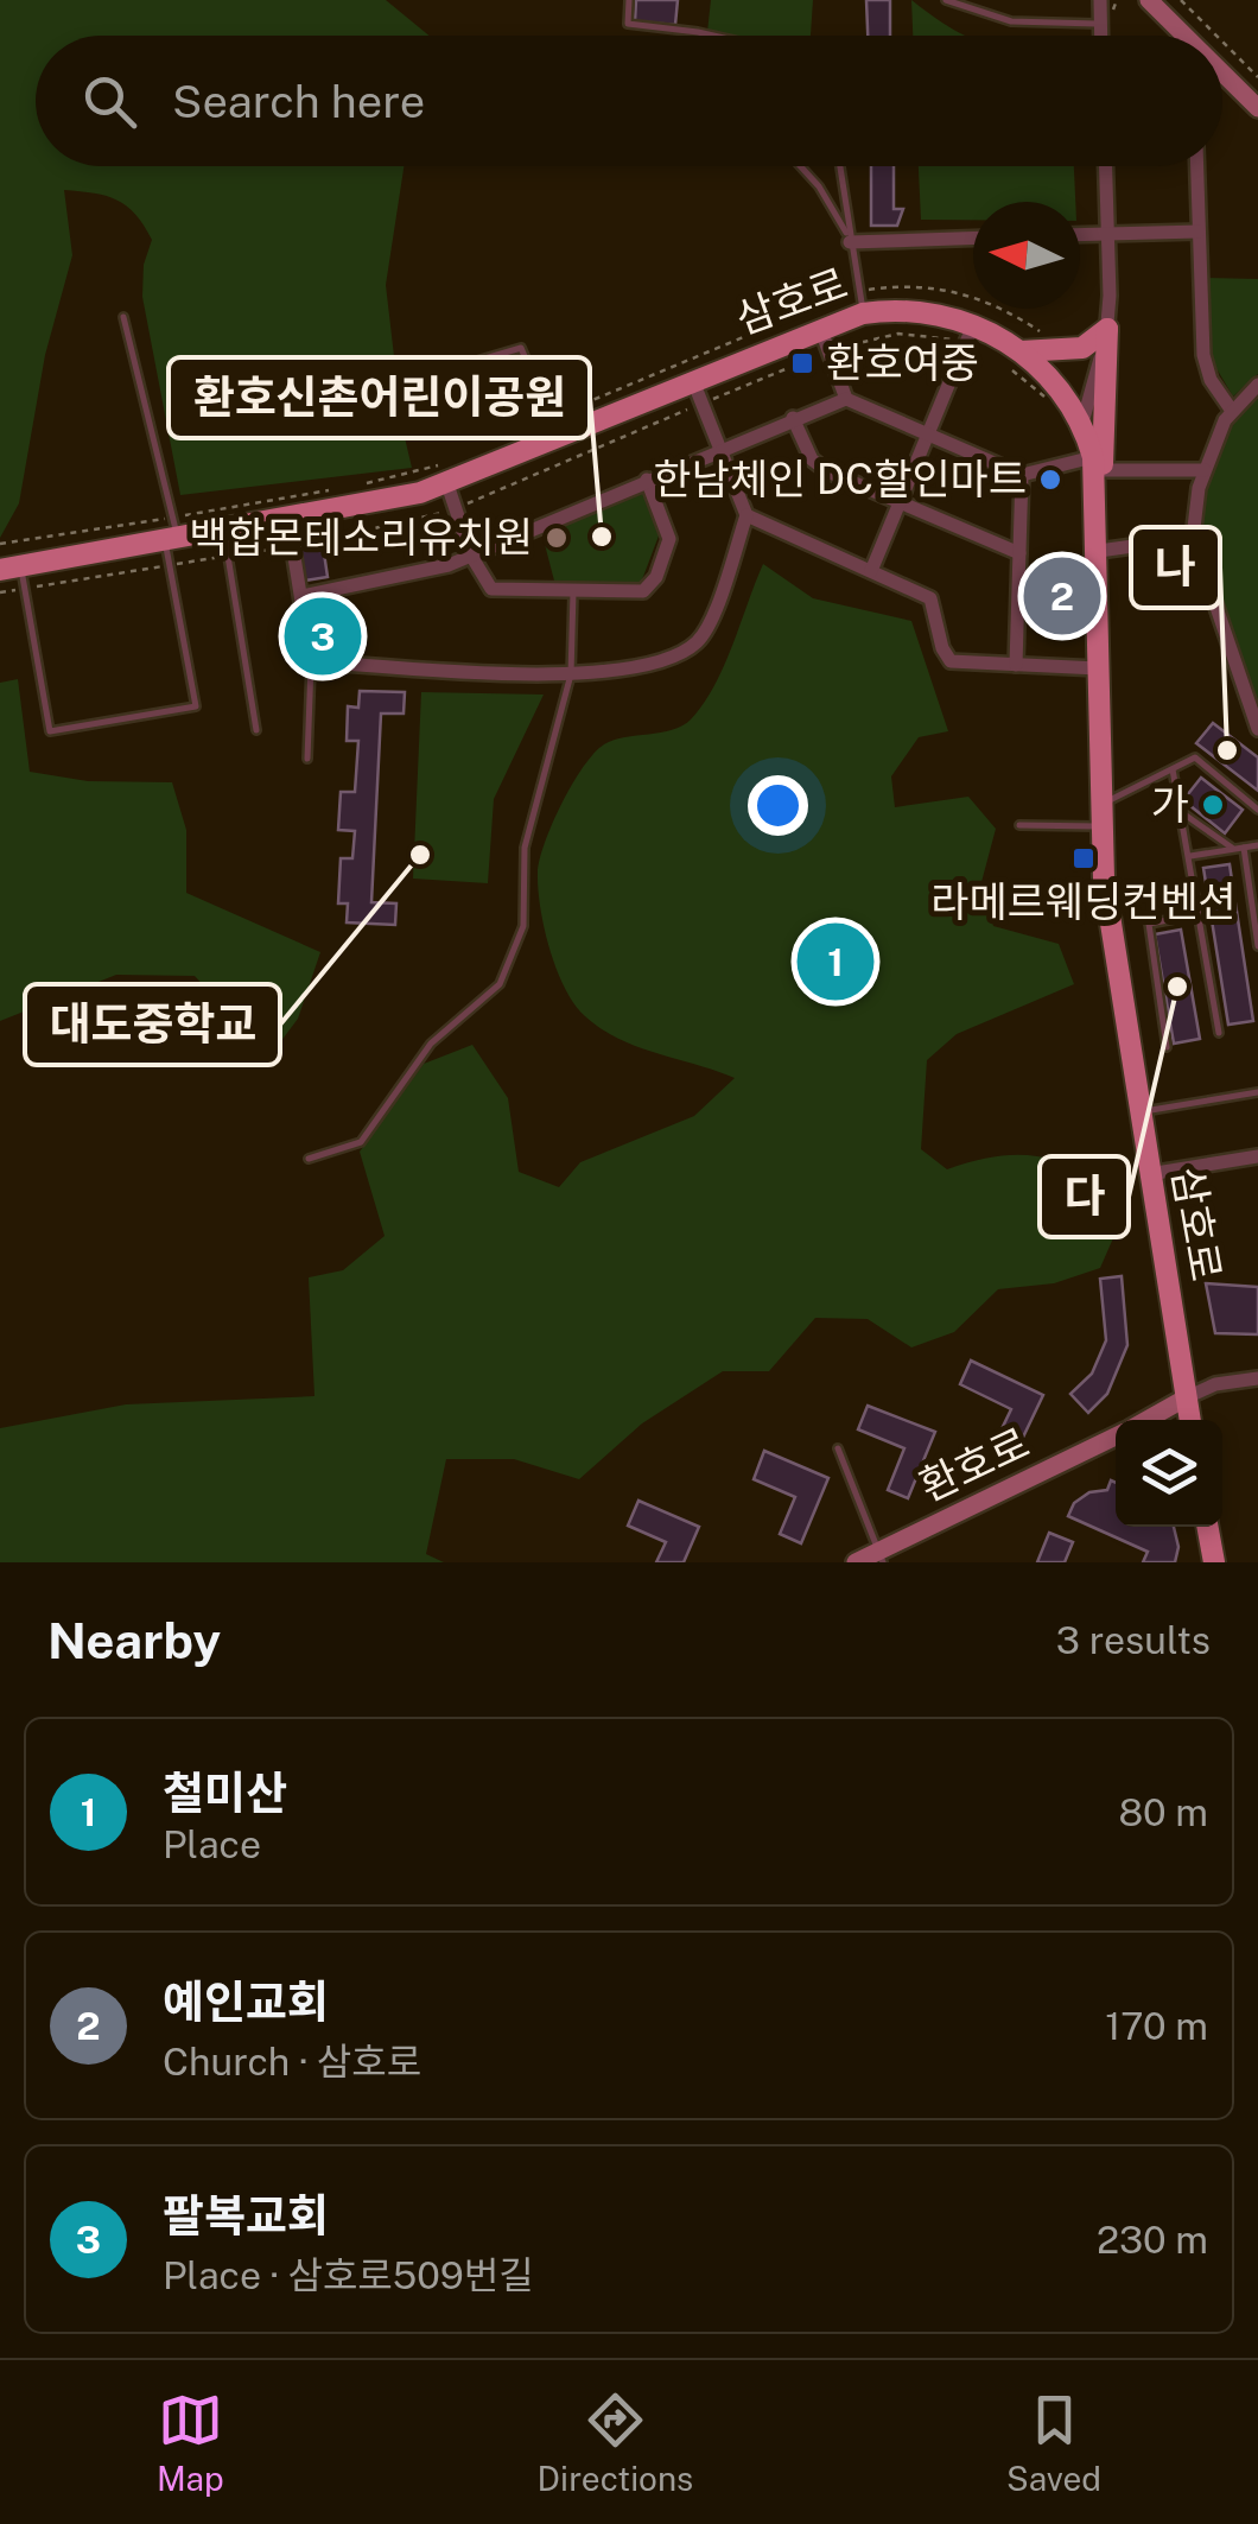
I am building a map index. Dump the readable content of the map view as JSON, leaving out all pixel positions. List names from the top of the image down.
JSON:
{
  "streets": {
    "main road": ["삼호로"],
    "street": ["환호로"]
  },
  "crossings": [
    ["삼호로", "환호로"]
  ],
  "places": {
    "transit": ["환호여중", "라메르웨딩컨벤션"],
    "other": [
      "한남체인 DC할인마트",
      "환호신촌어린이공원",
      "백합몬테소리유치원",
      "나",
      "가",
      "대도중학교",
      "다"
    ]
  },
  "north": "left",
  "page": {
    "search": "Search here",
    "pins": ["2", "3", "1"],
    "heading": ["Nearby", "3 results"],
    "list": [
      {
        "mark": "1",
        "name": "철미산",
        "note": "Place",
        "value": "80 m"
      },
      {
        "mark": "2",
        "name": "예인교회",
        "note": "Church · 삼호로",
        "value": "170 m"
      },
      {
        "mark": "3",
        "name": "팔복교회",
        "note": "Place · 삼호로509번길",
        "value": "230 m"
      }
    ],
    "nav": ["Map", "Directions", "Saved"]
  }
}
